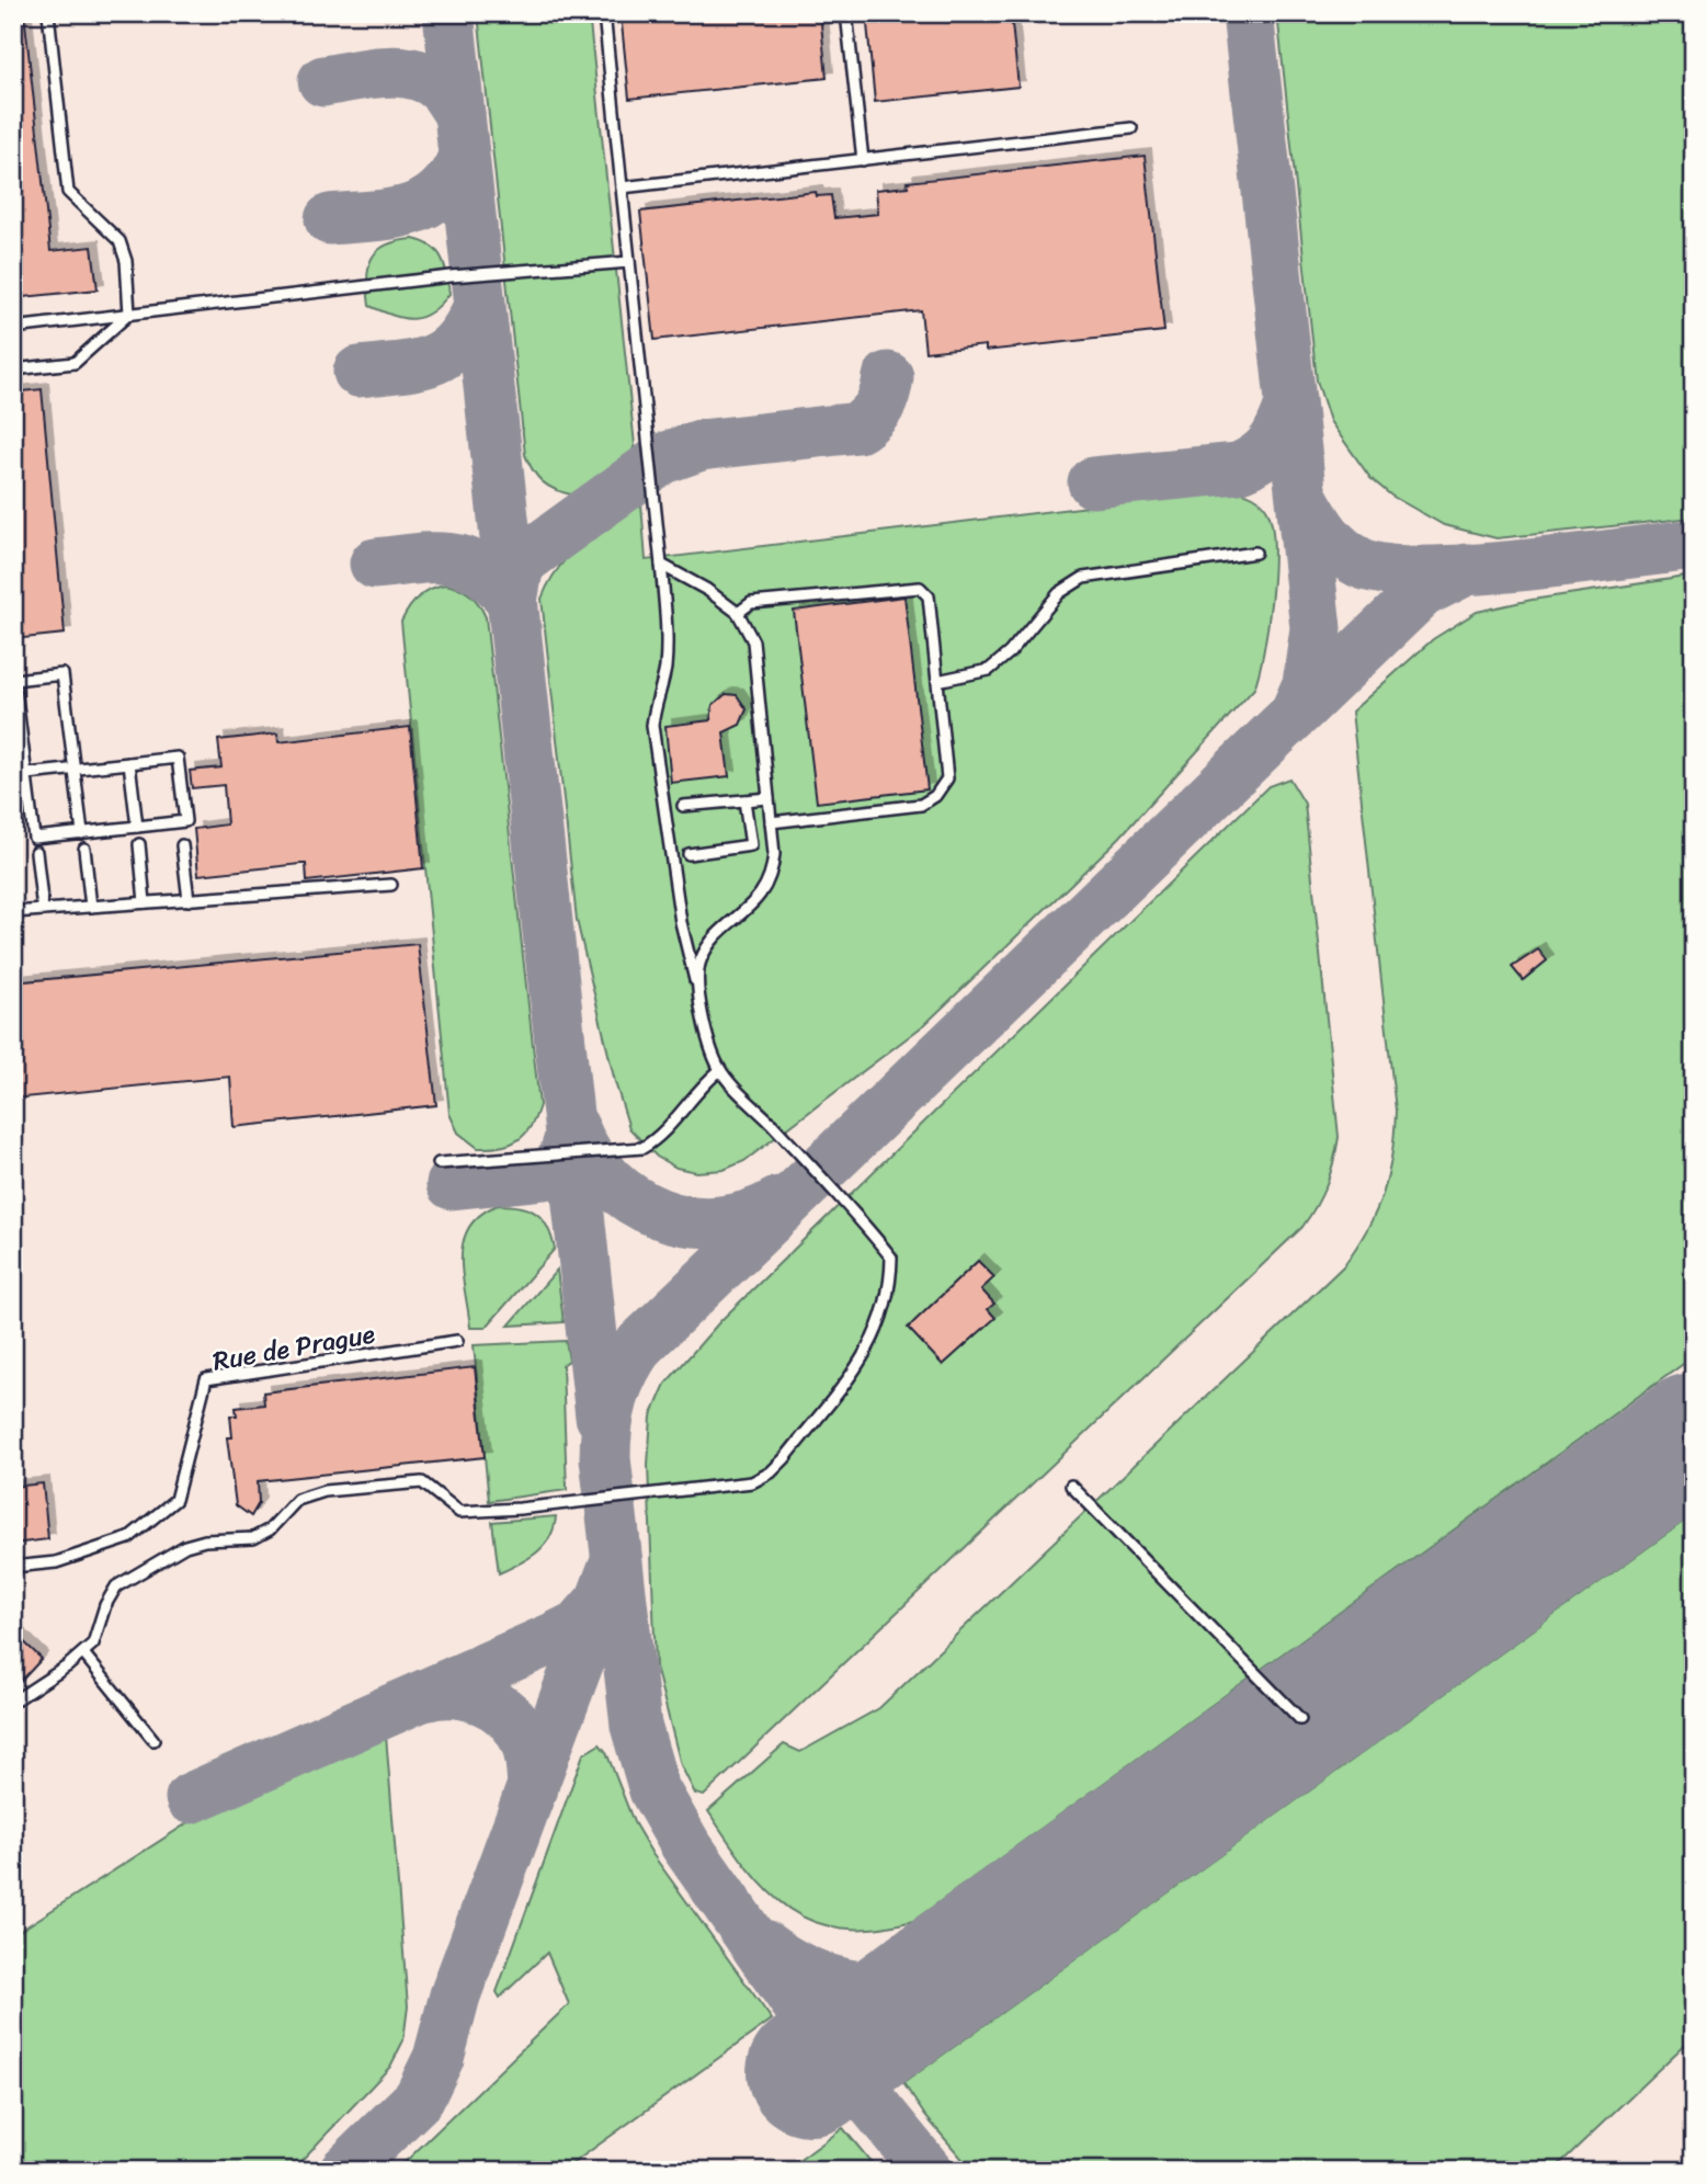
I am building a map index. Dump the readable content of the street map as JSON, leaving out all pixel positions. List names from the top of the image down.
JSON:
{
  "streets": {
    "lane": ["Rue de Prague"]
  }
}
